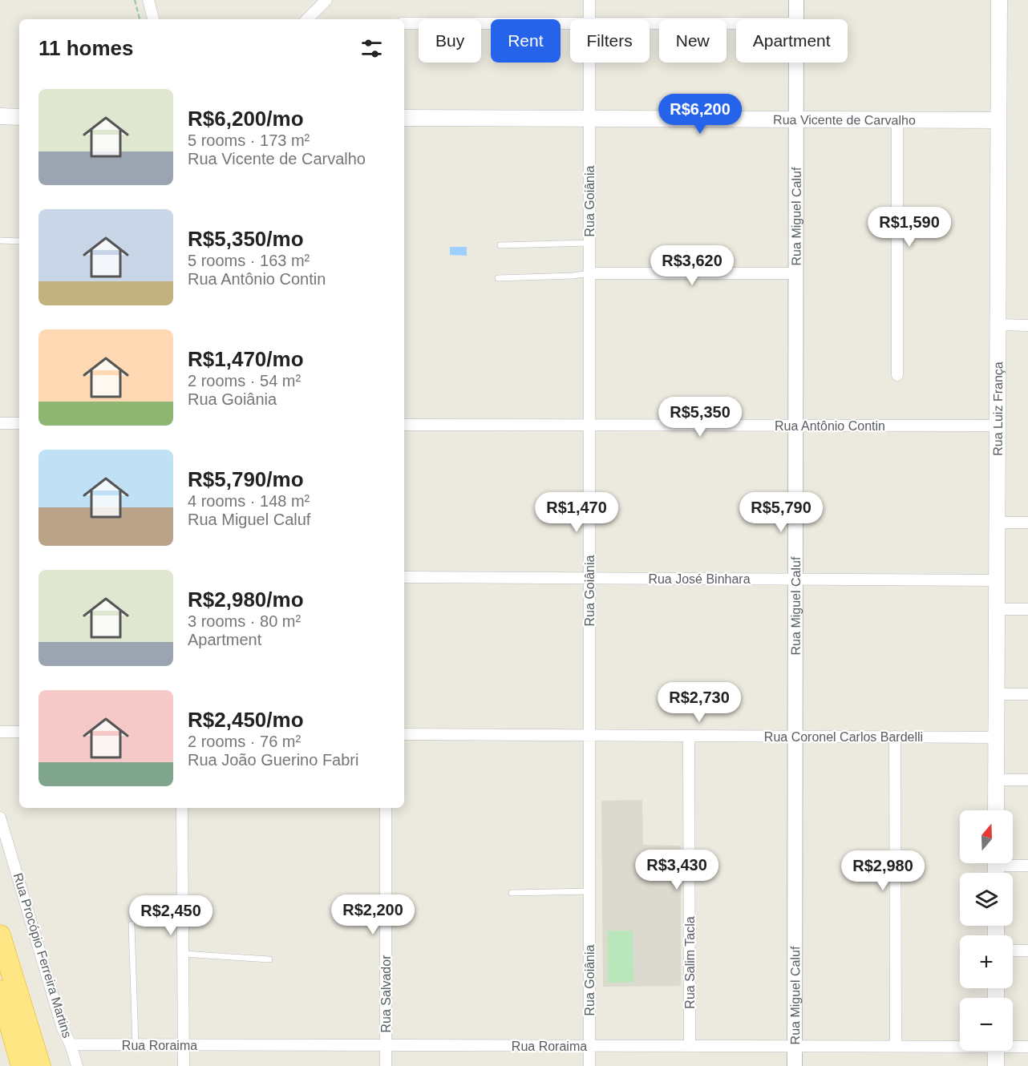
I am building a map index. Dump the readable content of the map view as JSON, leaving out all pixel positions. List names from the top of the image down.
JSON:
{
  "streets": {
    "main road": ["Rua Vicente de Carvalho", "Rua Luiz França"],
    "street": [
      "Rua Goiânia",
      "Rua Miguel Caluf",
      "Rua Antônio Contin",
      "Rua José Binhara",
      "Rua Coronel Carlos Bardelli",
      "Rua Procópio Ferreira Martins",
      "Rua Salim Tacla",
      "Rua Salvador",
      "Rua Roraima"
    ]
  },
  "crossings": [
    ["Rua Vicente de Carvalho", "Rua Goiânia"],
    ["Rua Vicente de Carvalho", "Rua Miguel Caluf"],
    ["Rua Vicente de Carvalho", "Rua Luiz França"],
    ["Rua Goiânia", "Rua Antônio Contin"],
    ["Rua Goiânia", "Rua José Binhara"],
    ["Rua Goiânia", "Rua Coronel Carlos Bardelli"],
    ["Rua Goiânia", "Rua Roraima"],
    ["Rua Miguel Caluf", "Rua Antônio Contin"],
    ["Rua Miguel Caluf", "Rua José Binhara"],
    ["Rua Miguel Caluf", "Rua Coronel Carlos Bardelli"],
    ["Rua Miguel Caluf", "Rua Roraima"],
    ["Rua Luiz França", "Rua Antônio Contin"],
    ["Rua Luiz França", "Rua José Binhara"],
    ["Rua Luiz França", "Rua Coronel Carlos Bardelli"],
    ["Rua Coronel Carlos Bardelli", "Rua Salim Tacla"],
    ["Rua Procópio Ferreira Martins", "Rua Roraima"],
    ["Rua Salim Tacla", "Rua Roraima"],
    ["Rua Salvador", "Rua Roraima"]
  ],
  "north": "top",
  "page": {
    "chip": [
      "Buy",
      "Rent",
      "Filters",
      "New",
      "Apartment"
    ],
    "heading": "11 homes",
    "list": [
      {
        "name": "R$6,200/mo",
        "note": "5 rooms · 173 m² · Rua Vicente de Carvalho"
      },
      {
        "name": "R$5,350/mo",
        "note": "5 rooms · 163 m² · Rua Antônio Contin"
      },
      {
        "name": "R$1,470/mo",
        "note": "2 rooms · 54 m² · Rua Goiânia"
      },
      {
        "name": "R$5,790/mo",
        "note": "4 rooms · 148 m² · Rua Miguel Caluf"
      },
      {
        "name": "R$2,980/mo",
        "note": "3 rooms · 80 m² · Apartment"
      },
      {
        "name": "R$2,450/mo",
        "note": "2 rooms · 76 m² · Rua João Guerino Fabri"
      }
    ],
    "price": [
      "R$6,200",
      "R$1,590",
      "R$3,620",
      "R$5,350",
      "R$1,470",
      "R$5,790",
      "R$2,730",
      "R$3,430",
      "R$2,980",
      "R$2,200",
      "R$2,450"
    ],
    "map_buttons": ["+", "−"]
  }
}
